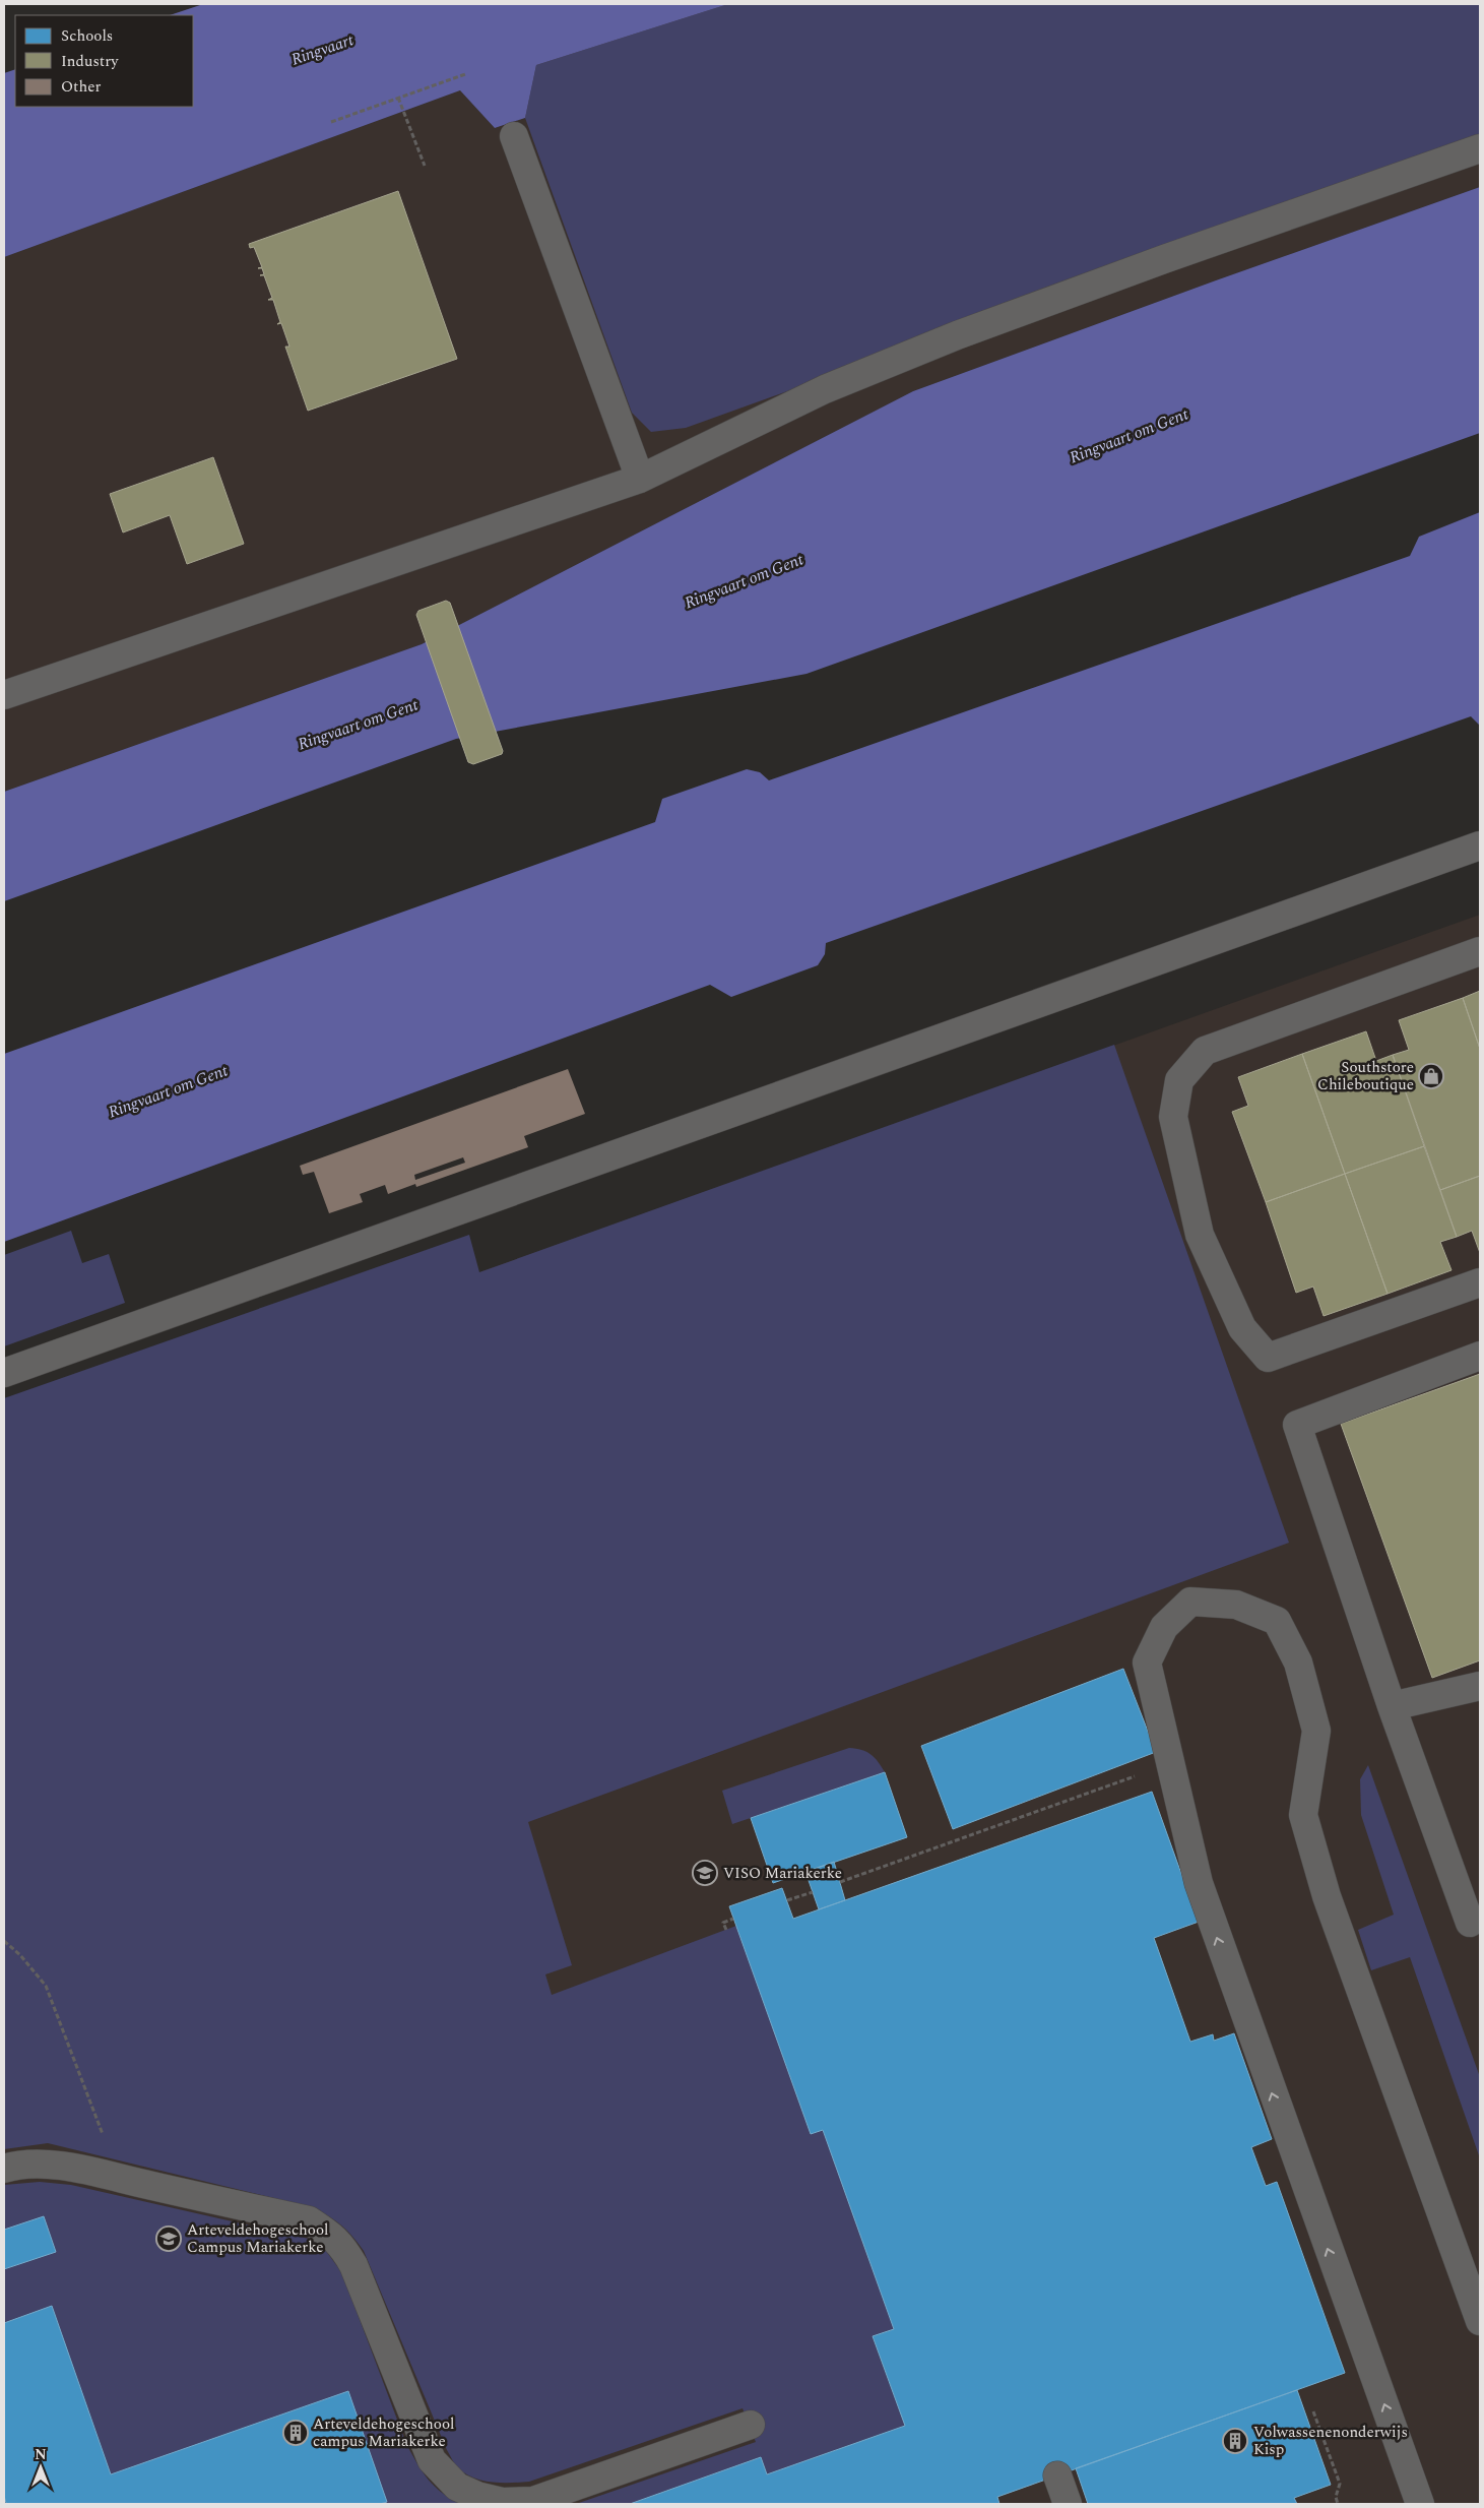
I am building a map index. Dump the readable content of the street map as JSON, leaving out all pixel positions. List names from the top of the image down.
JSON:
{
  "water": ["Ringvaart", "Ringvaart om Gent"],
  "places": {
    "shop": ["Southstore Chileboutique"],
    "school or university": ["VISO Mariakerke", "Arteveldehogeschool Campus Mariakerke"],
    "building": ["Arteveldehogeschool campus Mariakerke", "Volwassenenonderwijs Kisp"]
  },
  "legend": ["Schools", "Industry", "Other"],
  "north": "top"
}
